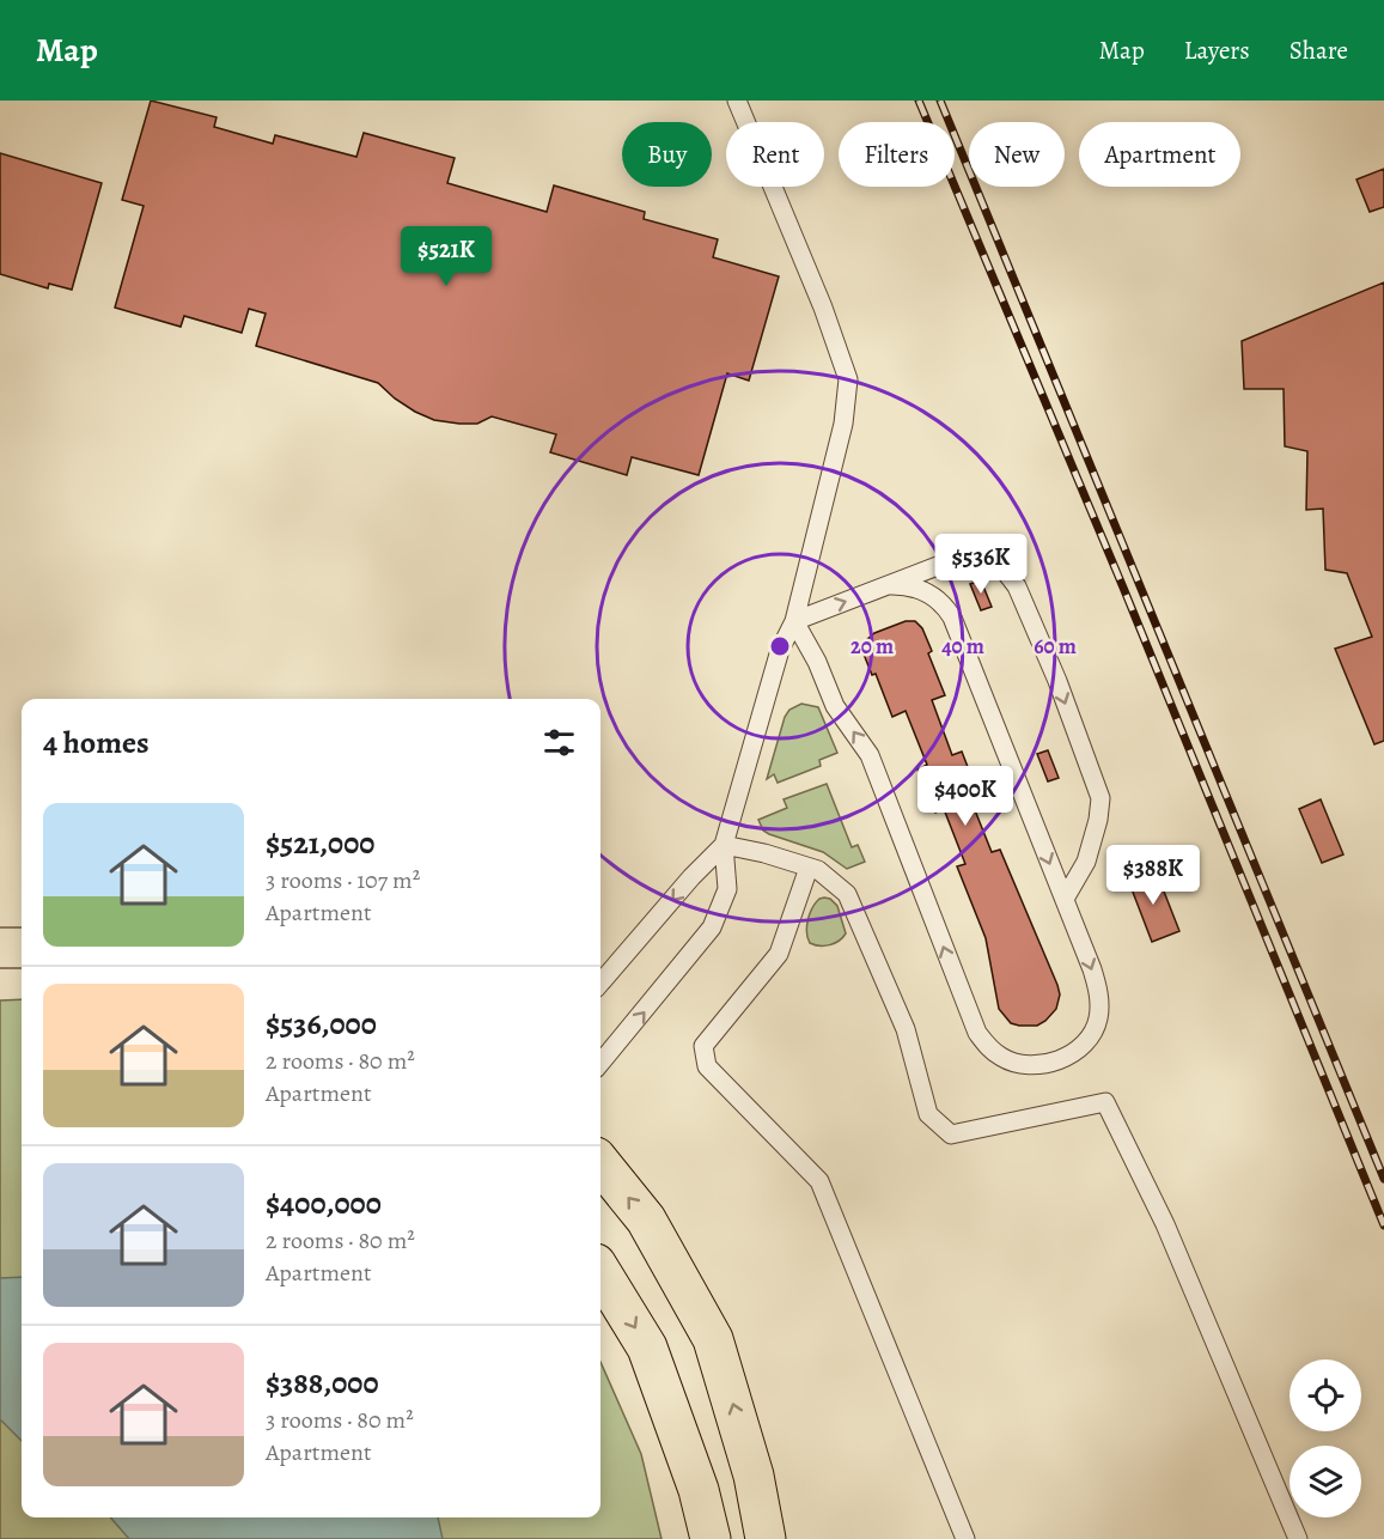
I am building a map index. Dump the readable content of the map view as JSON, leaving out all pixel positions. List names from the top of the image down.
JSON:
{
  "page": {
    "header": "Map",
    "nav": ["Map", "Layers", "Share"],
    "chip": [
      "Buy",
      "Rent",
      "Filters",
      "New",
      "Apartment"
    ],
    "price": [
      "$521K",
      "$536K",
      "$400K",
      "$388K"
    ],
    "heading": "4 homes",
    "list": [
      {
        "name": "$521,000",
        "note": "3 rooms · 107 m² · Apartment"
      },
      {
        "name": "$536,000",
        "note": "2 rooms · 80 m² · Apartment"
      },
      {
        "name": "$400,000",
        "note": "2 rooms · 80 m² · Apartment"
      },
      {
        "name": "$388,000",
        "note": "3 rooms · 80 m² · Apartment"
      }
    ]
  },
  "rings": ["20 m", "40 m", "60 m"]
}
